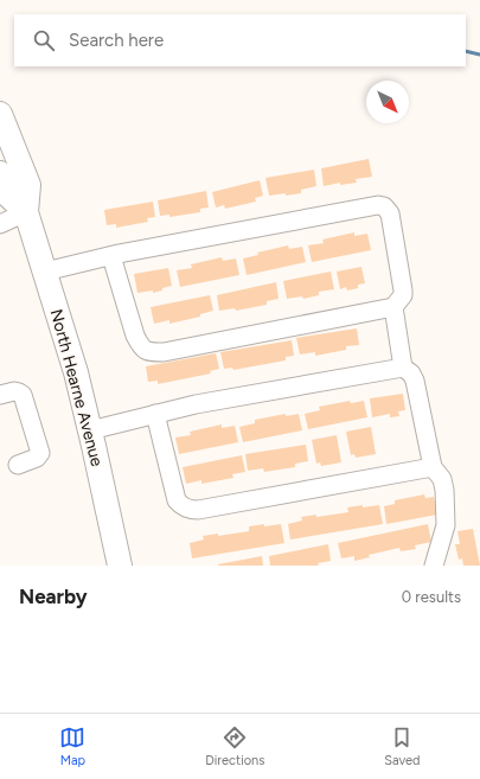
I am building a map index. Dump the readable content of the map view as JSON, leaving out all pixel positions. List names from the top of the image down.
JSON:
{
  "streets": {
    "main road": ["North Hearne Avenue"]
  },
  "north": "bottom right",
  "page": {
    "search": "Search here",
    "heading": ["Nearby", "0 results"],
    "nav": ["Map", "Directions", "Saved"]
  }
}
